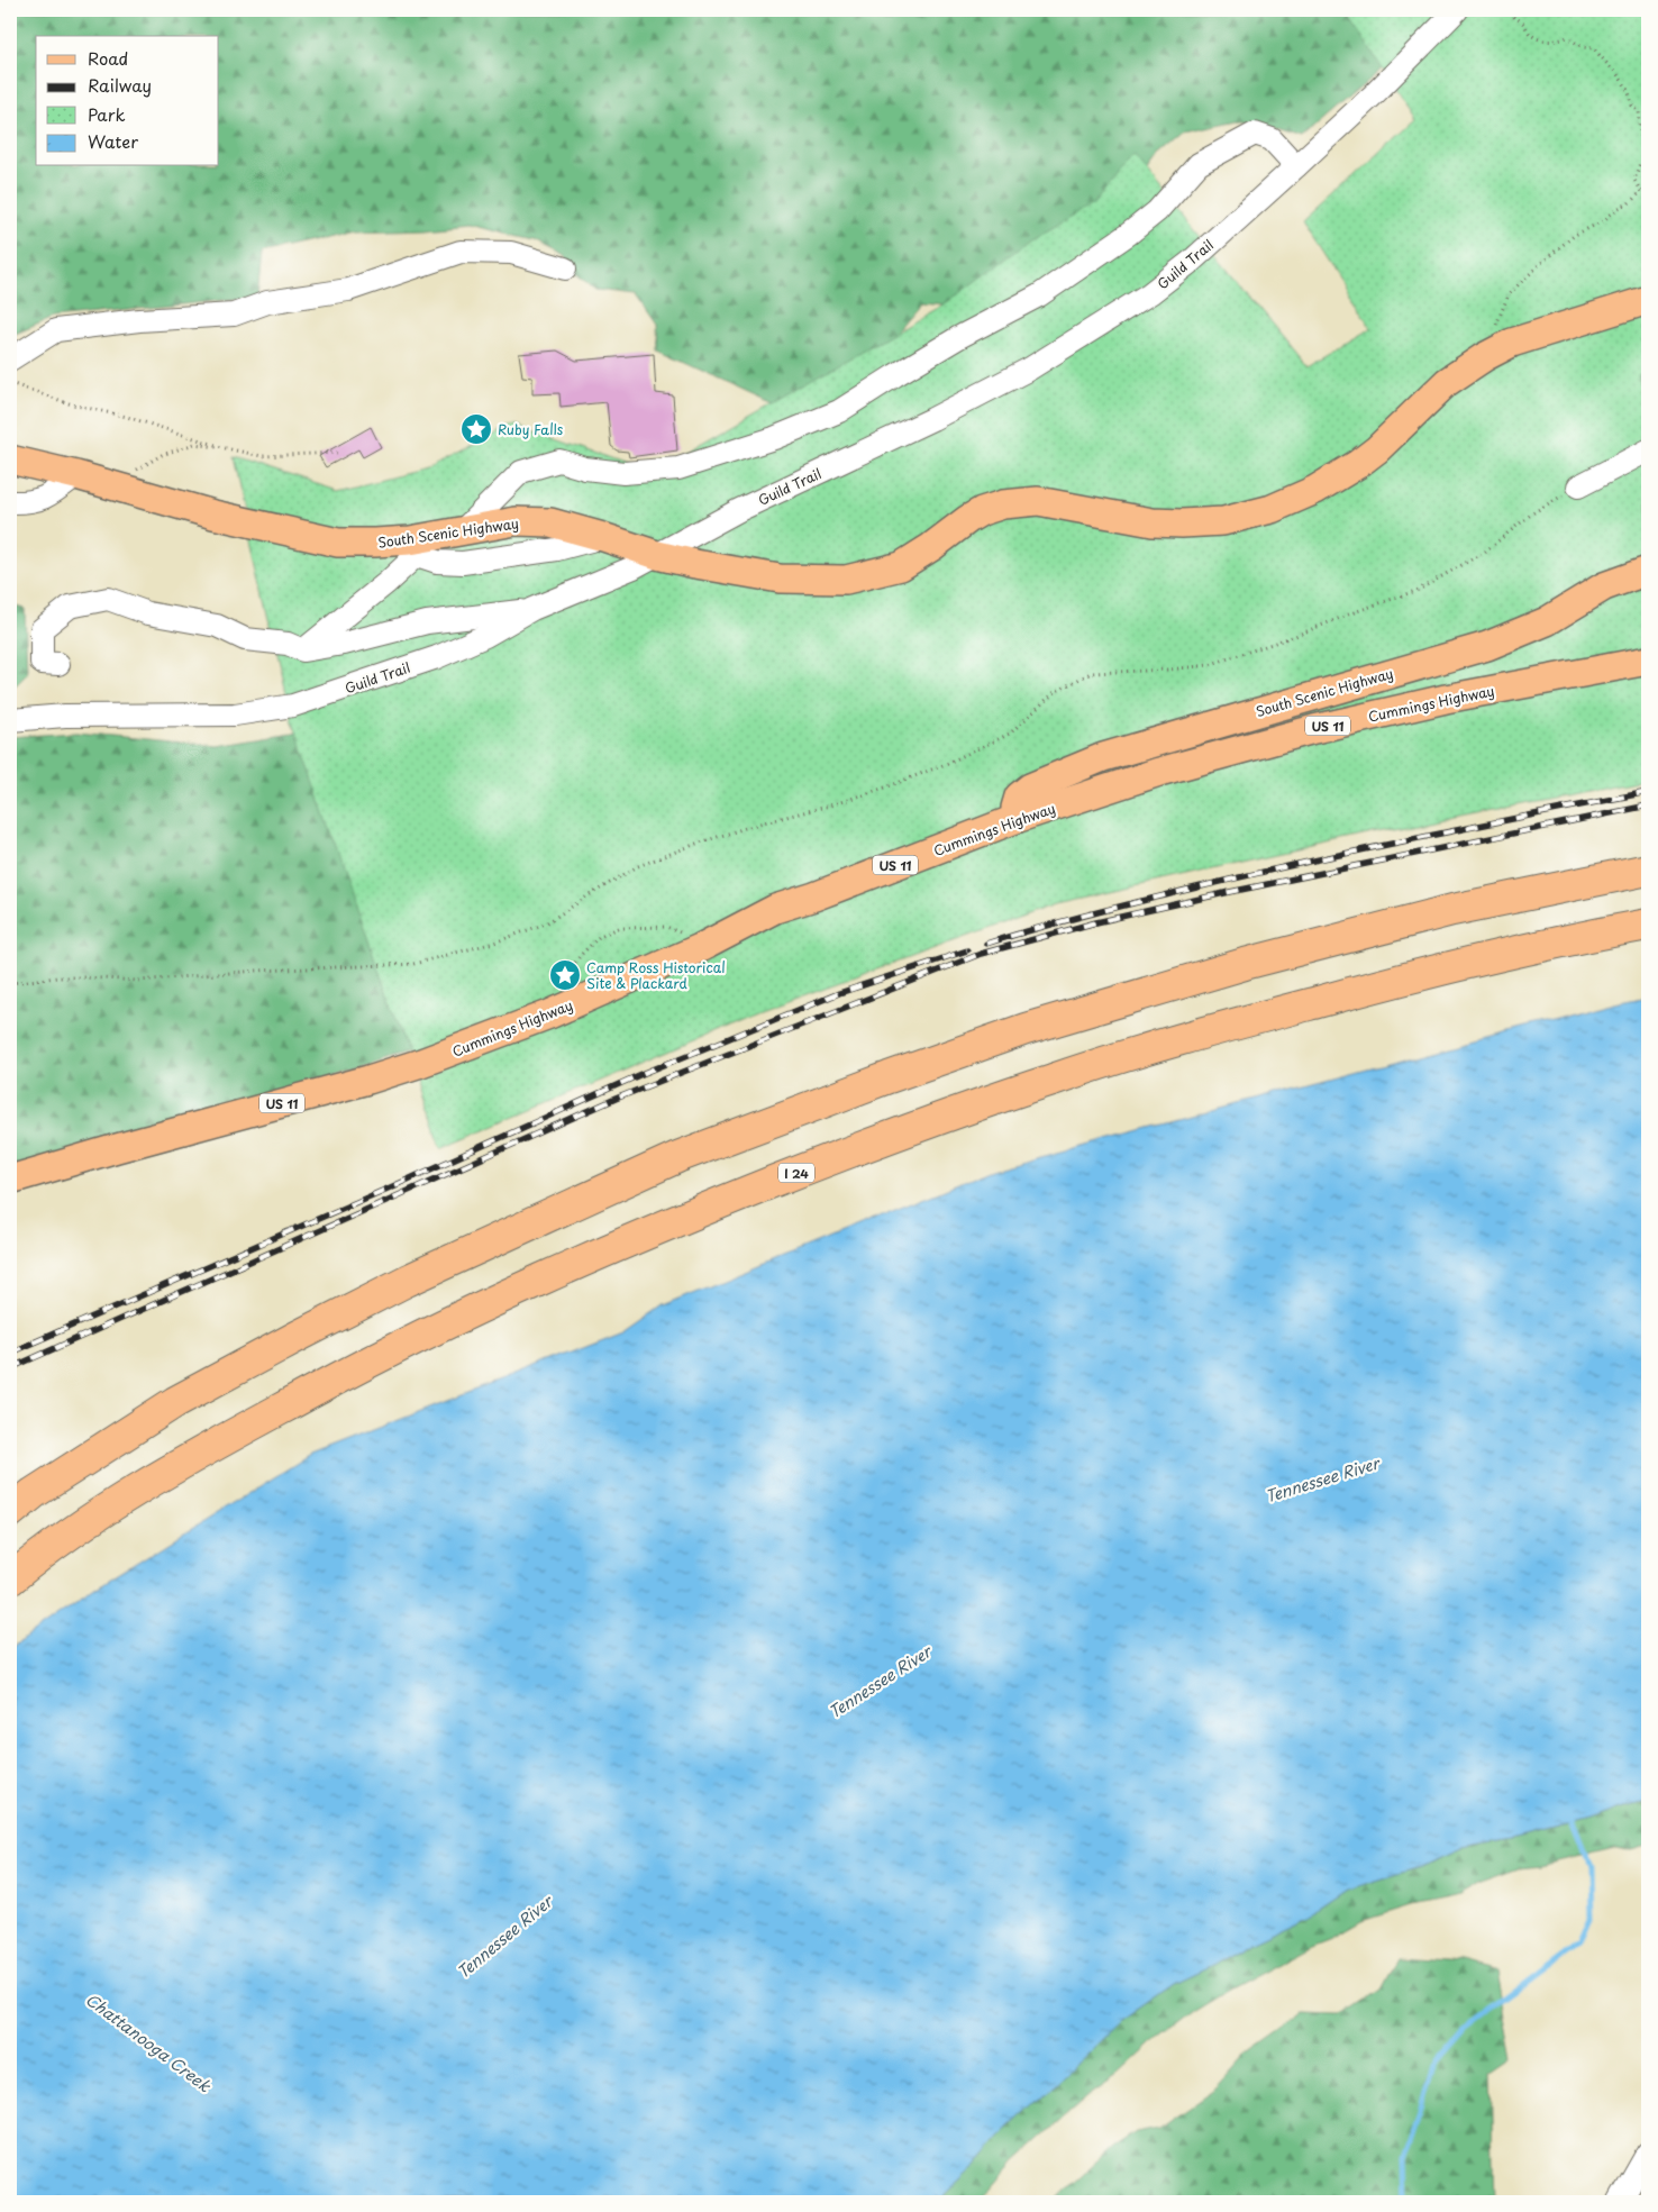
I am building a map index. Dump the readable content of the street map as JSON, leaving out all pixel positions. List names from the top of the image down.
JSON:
{
  "streets": {
    "highway": ["I 24"],
    "main road": ["South Scenic Highway", "Cummings Highway", "US 11"],
    "street": ["Guild Trail"]
  },
  "crossings": [
    ["Guild Trail", "South Scenic Highway"],
    ["South Scenic Highway", "Cummings Highway"]
  ],
  "water": ["Tennessee River", "Chattanooga Creek"],
  "places": {
    "place": ["Ruby Falls", "Camp Ross Historical Site & Plackard"]
  },
  "legend": [
    "Road",
    "Railway",
    "Park",
    "Water"
  ]
}
